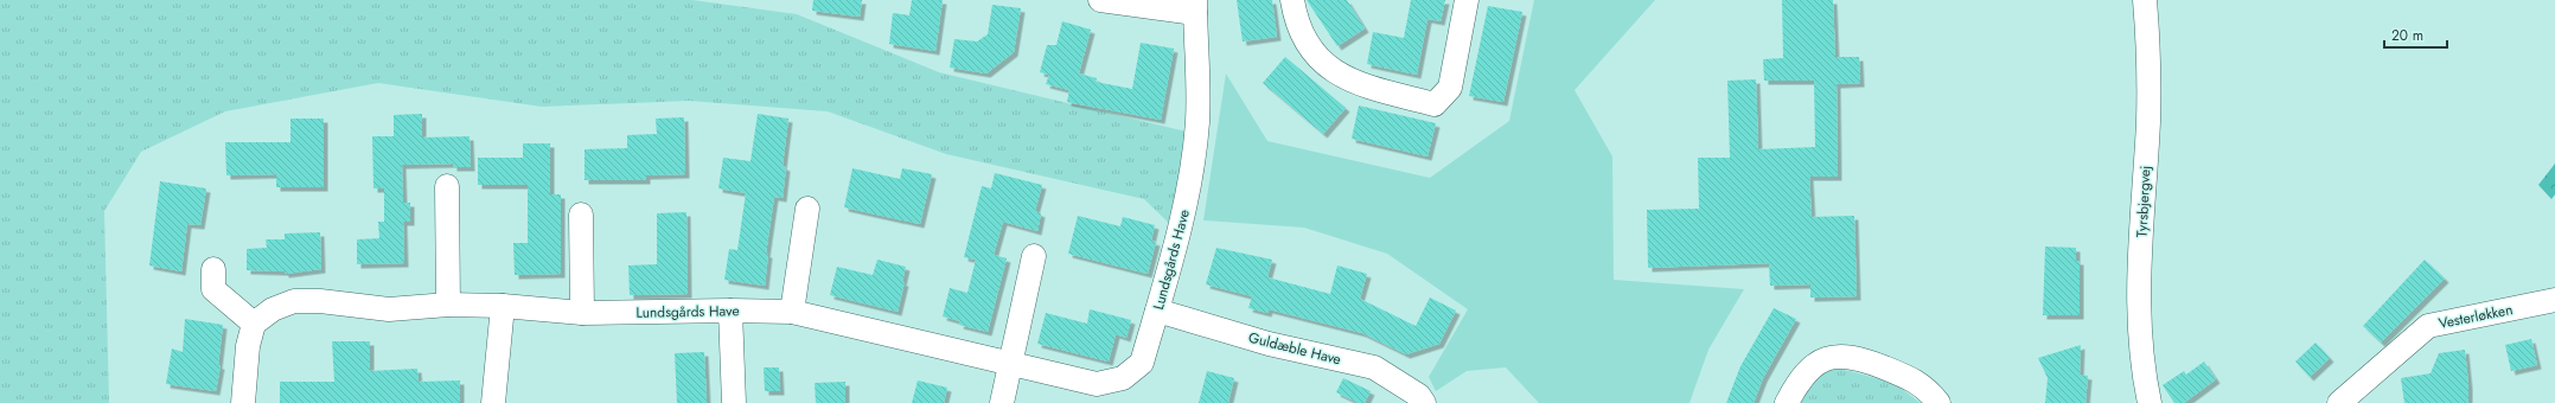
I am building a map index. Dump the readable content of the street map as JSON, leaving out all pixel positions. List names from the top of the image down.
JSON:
{
  "streets": {
    "street": [
      "Tyrsbjergvej",
      "Lundsgårds Have",
      "Vesterløkken",
      "Guldæble Have"
    ]
  },
  "crossings": [
    ["Lundsgårds Have", "Guldæble Have"]
  ],
  "scale_bar": "20 m"
}
